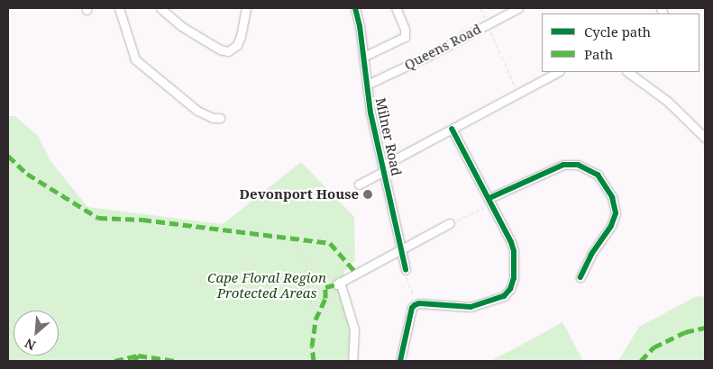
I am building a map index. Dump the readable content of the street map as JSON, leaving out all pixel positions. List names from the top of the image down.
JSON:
{
  "streets": {
    "street": ["Queens Road", "Milner Road"]
  },
  "crossings": [
    ["Queens Road", "Milner Road"]
  ],
  "parks": ["Cape Floral Region Protected Areas"],
  "places": ["Devonport House"],
  "legend": ["Cycle path", "Path"],
  "north": "bottom left"
}
